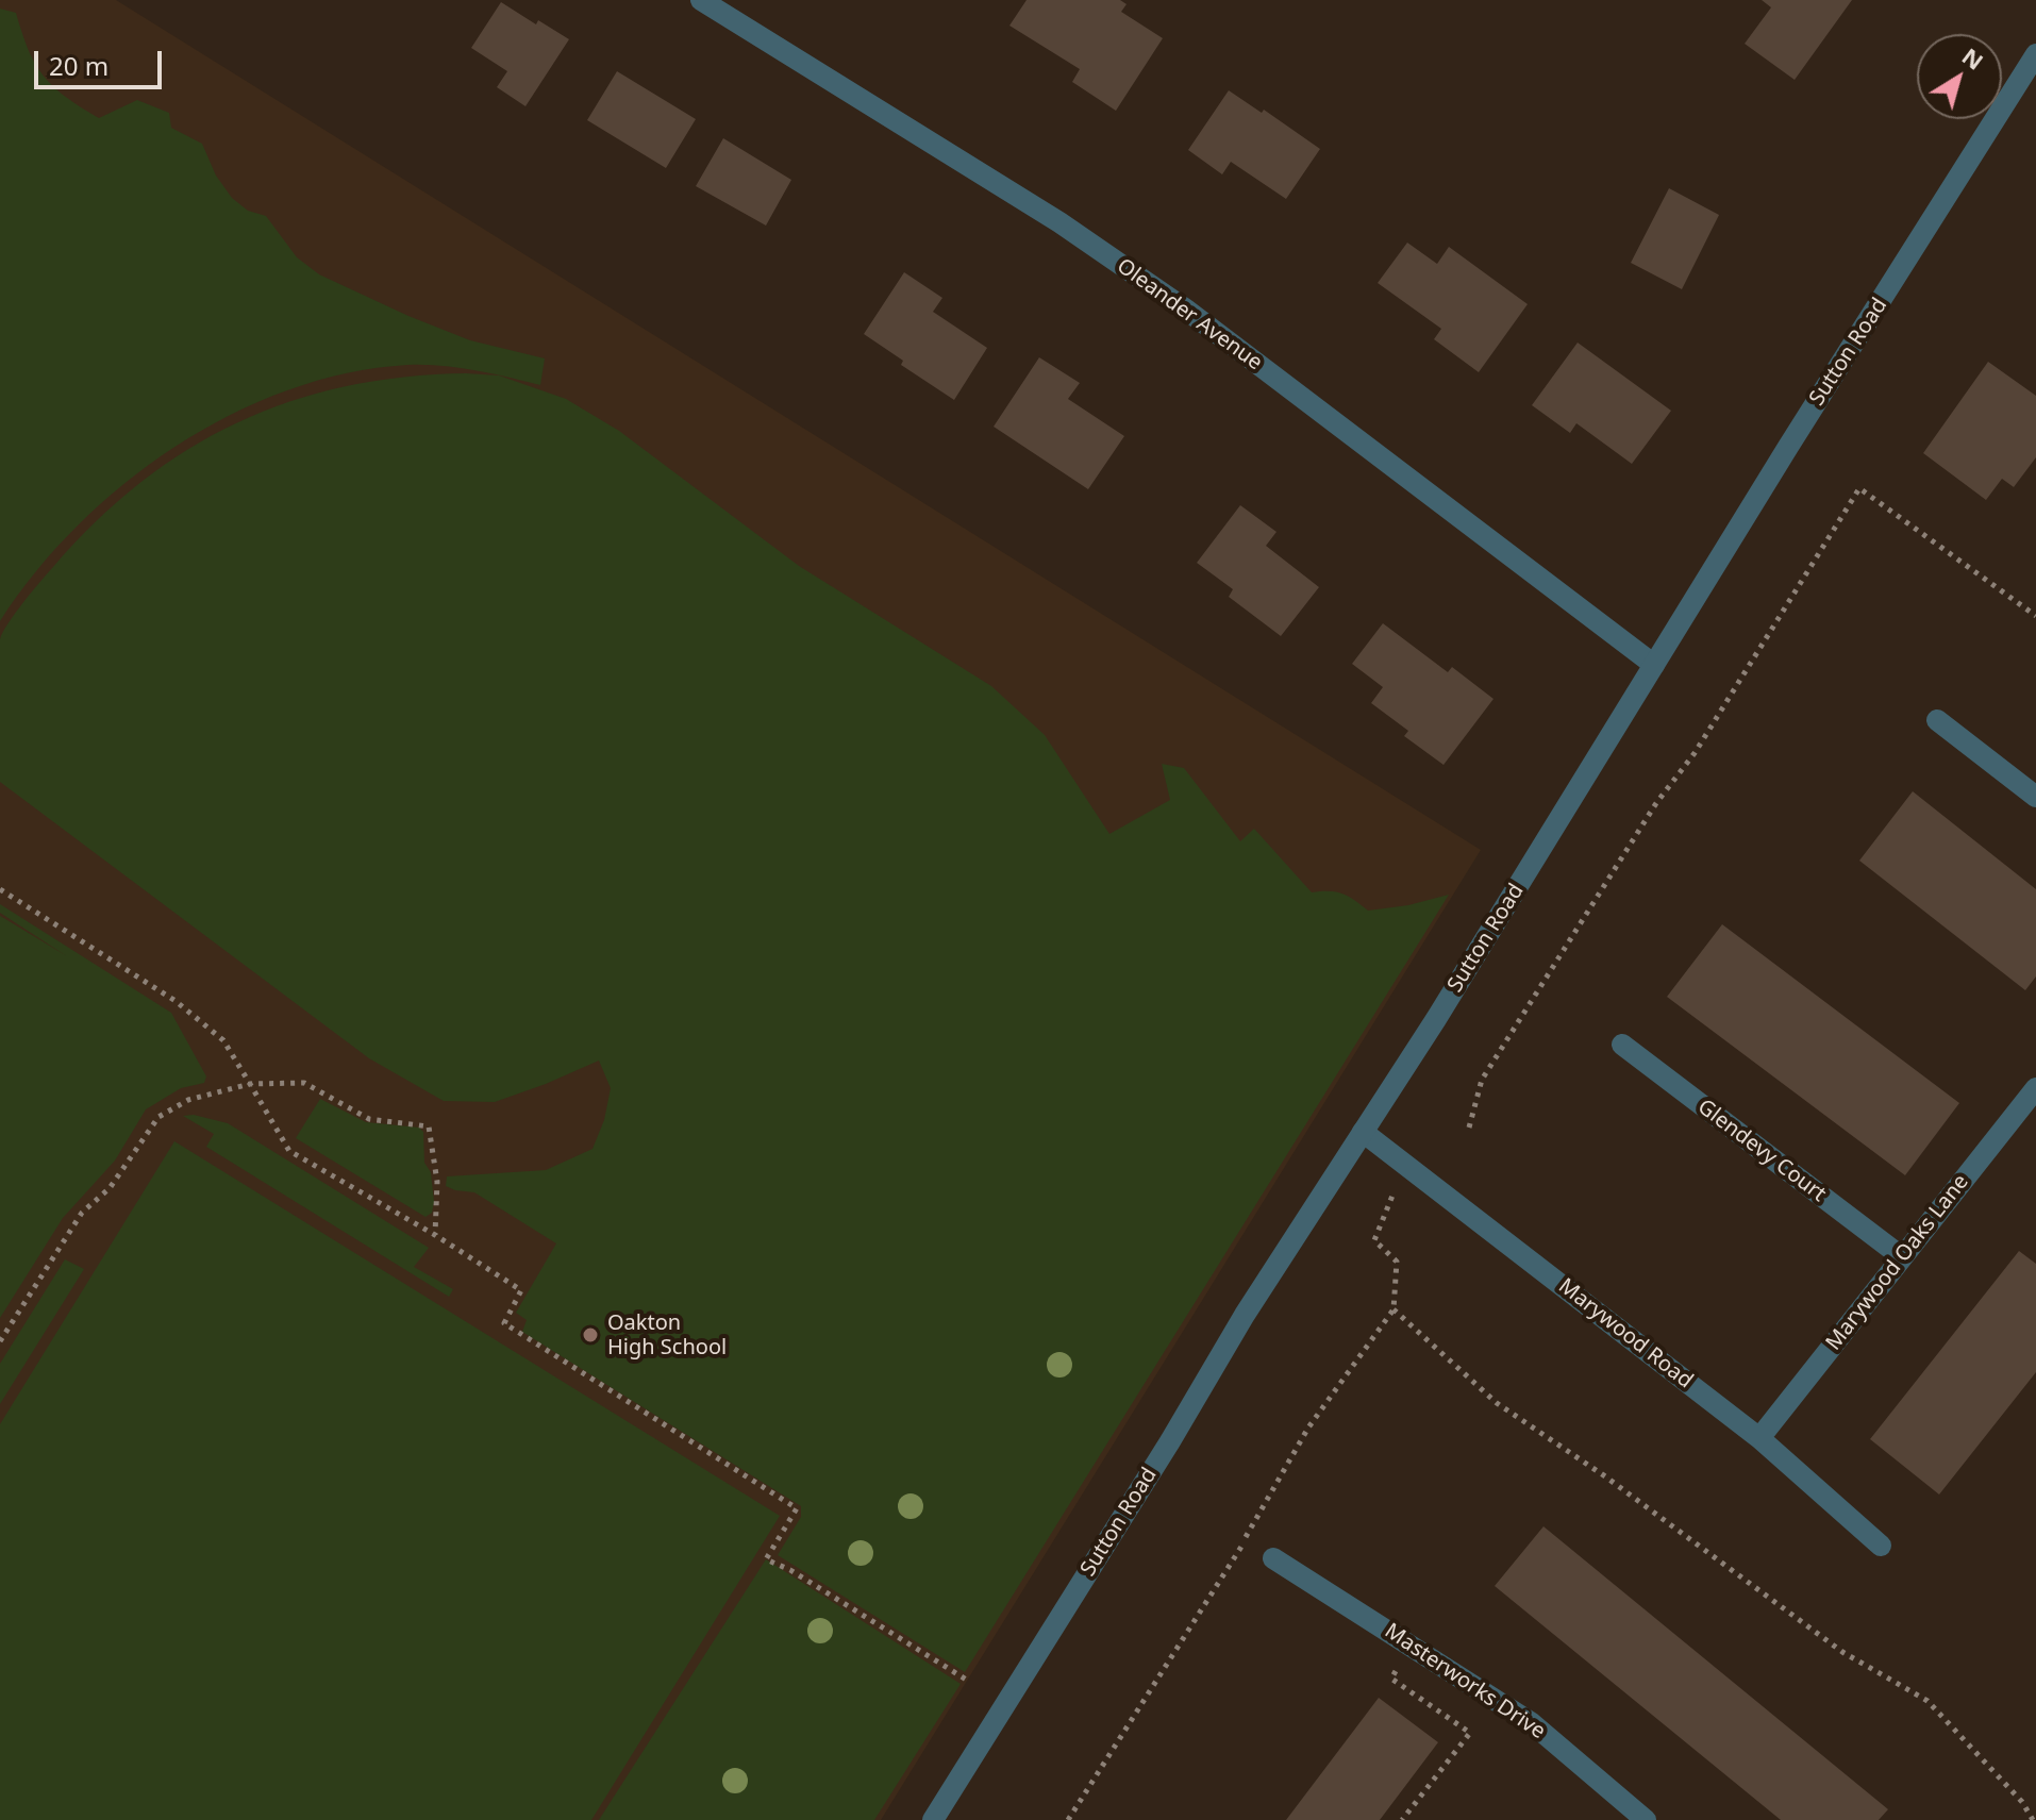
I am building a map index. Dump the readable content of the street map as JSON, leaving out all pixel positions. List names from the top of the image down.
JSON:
{
  "streets": {
    "street": [
      "Oleander Avenue",
      "Sutton Road",
      "Glendevy Court",
      "Marywood Oaks Lane",
      "Marywood Road",
      "Masterworks Drive"
    ]
  },
  "crossings": [
    ["Oleander Avenue", "Sutton Road"],
    ["Sutton Road", "Marywood Road"],
    ["Glendevy Court", "Marywood Oaks Lane"],
    ["Marywood Oaks Lane", "Marywood Road"]
  ],
  "places": ["Oakton High School"],
  "scale_bar": "20 m",
  "north": "top right"
}
